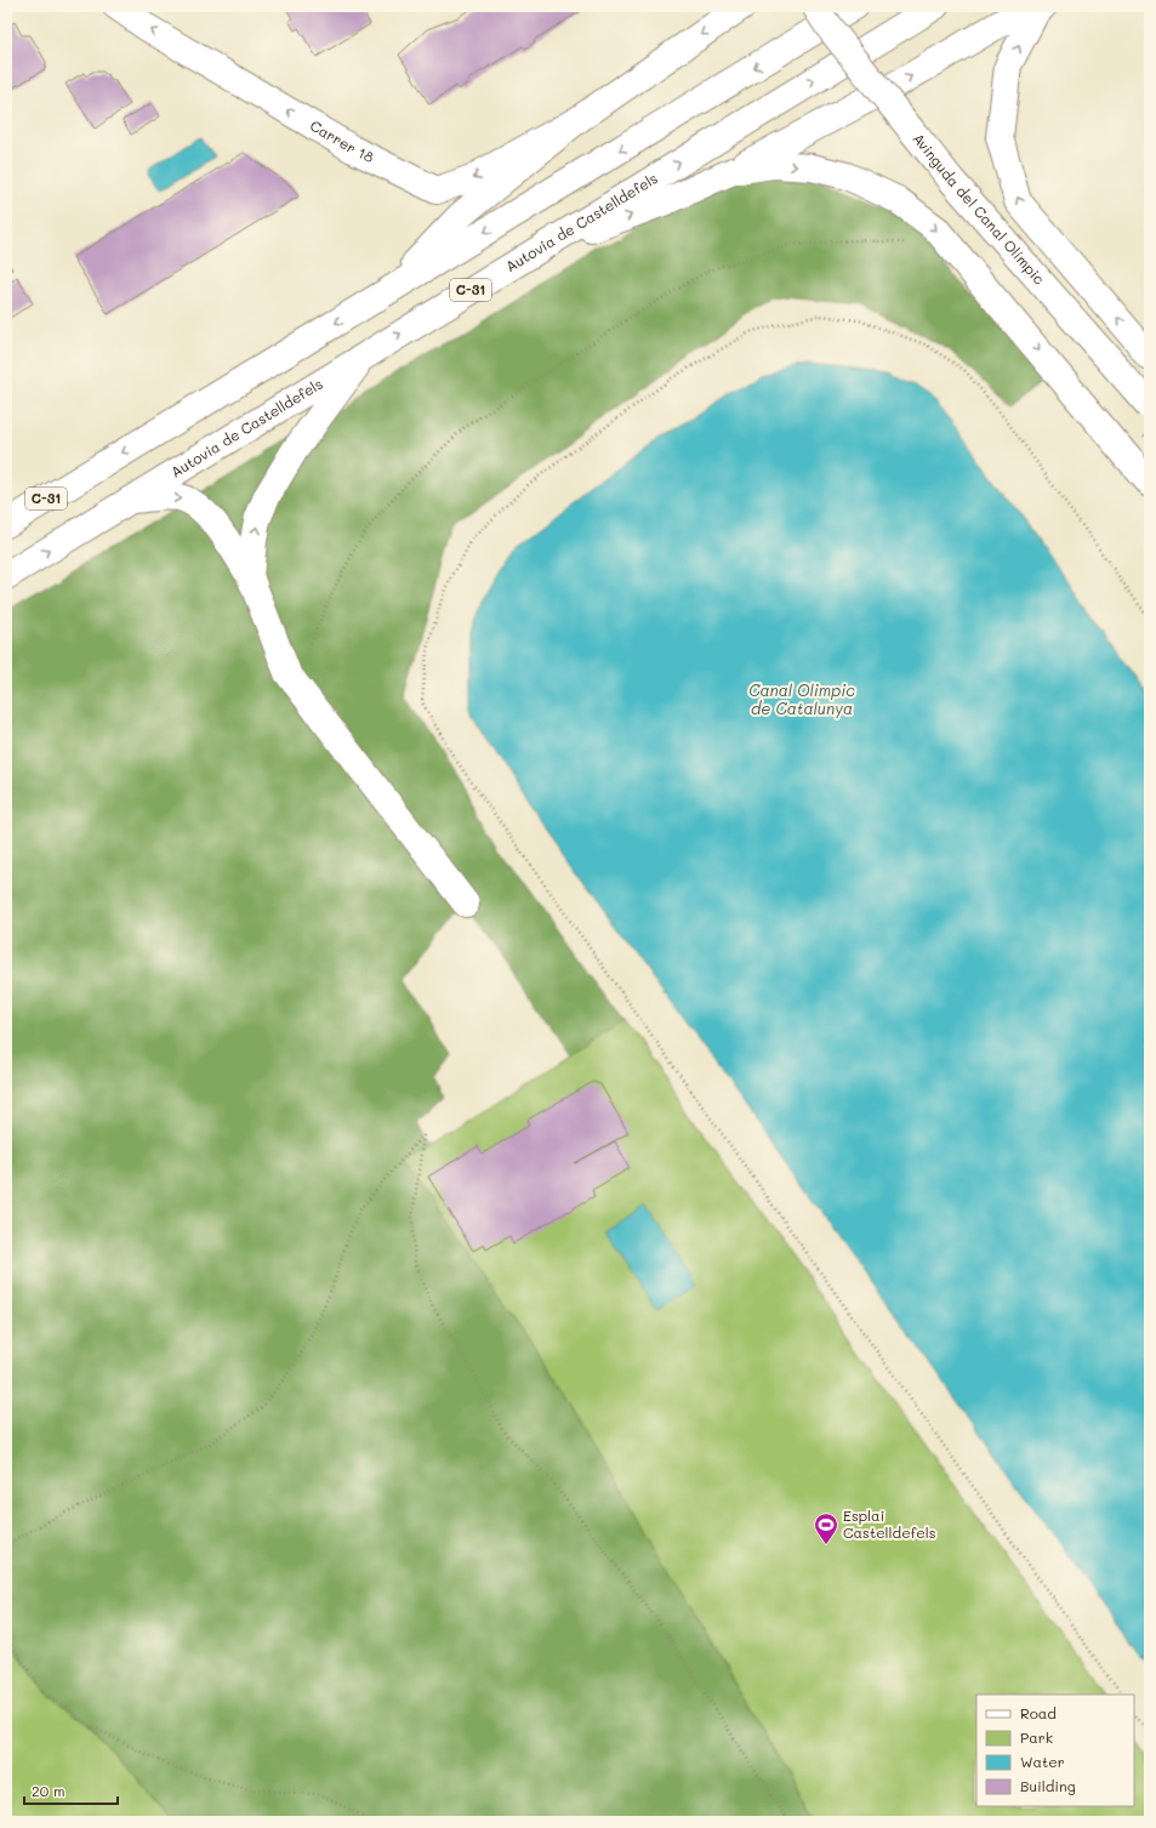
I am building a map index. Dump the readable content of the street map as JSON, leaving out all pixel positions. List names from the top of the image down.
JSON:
{
  "streets": {
    "main road": [
      "Carrer 18",
      "Avinguda del Canal Olímpic",
      "Autovia de Castelldefels",
      "C-31"
    ]
  },
  "one_way": ["Carrer 18"],
  "water": ["Canal Olimpic de Catalunya"],
  "places": {
    "sports": ["Esplai Castelldefels"]
  },
  "legend": [
    "Road",
    "Park",
    "Water",
    "Building"
  ],
  "scale_bar": "20 m"
}
